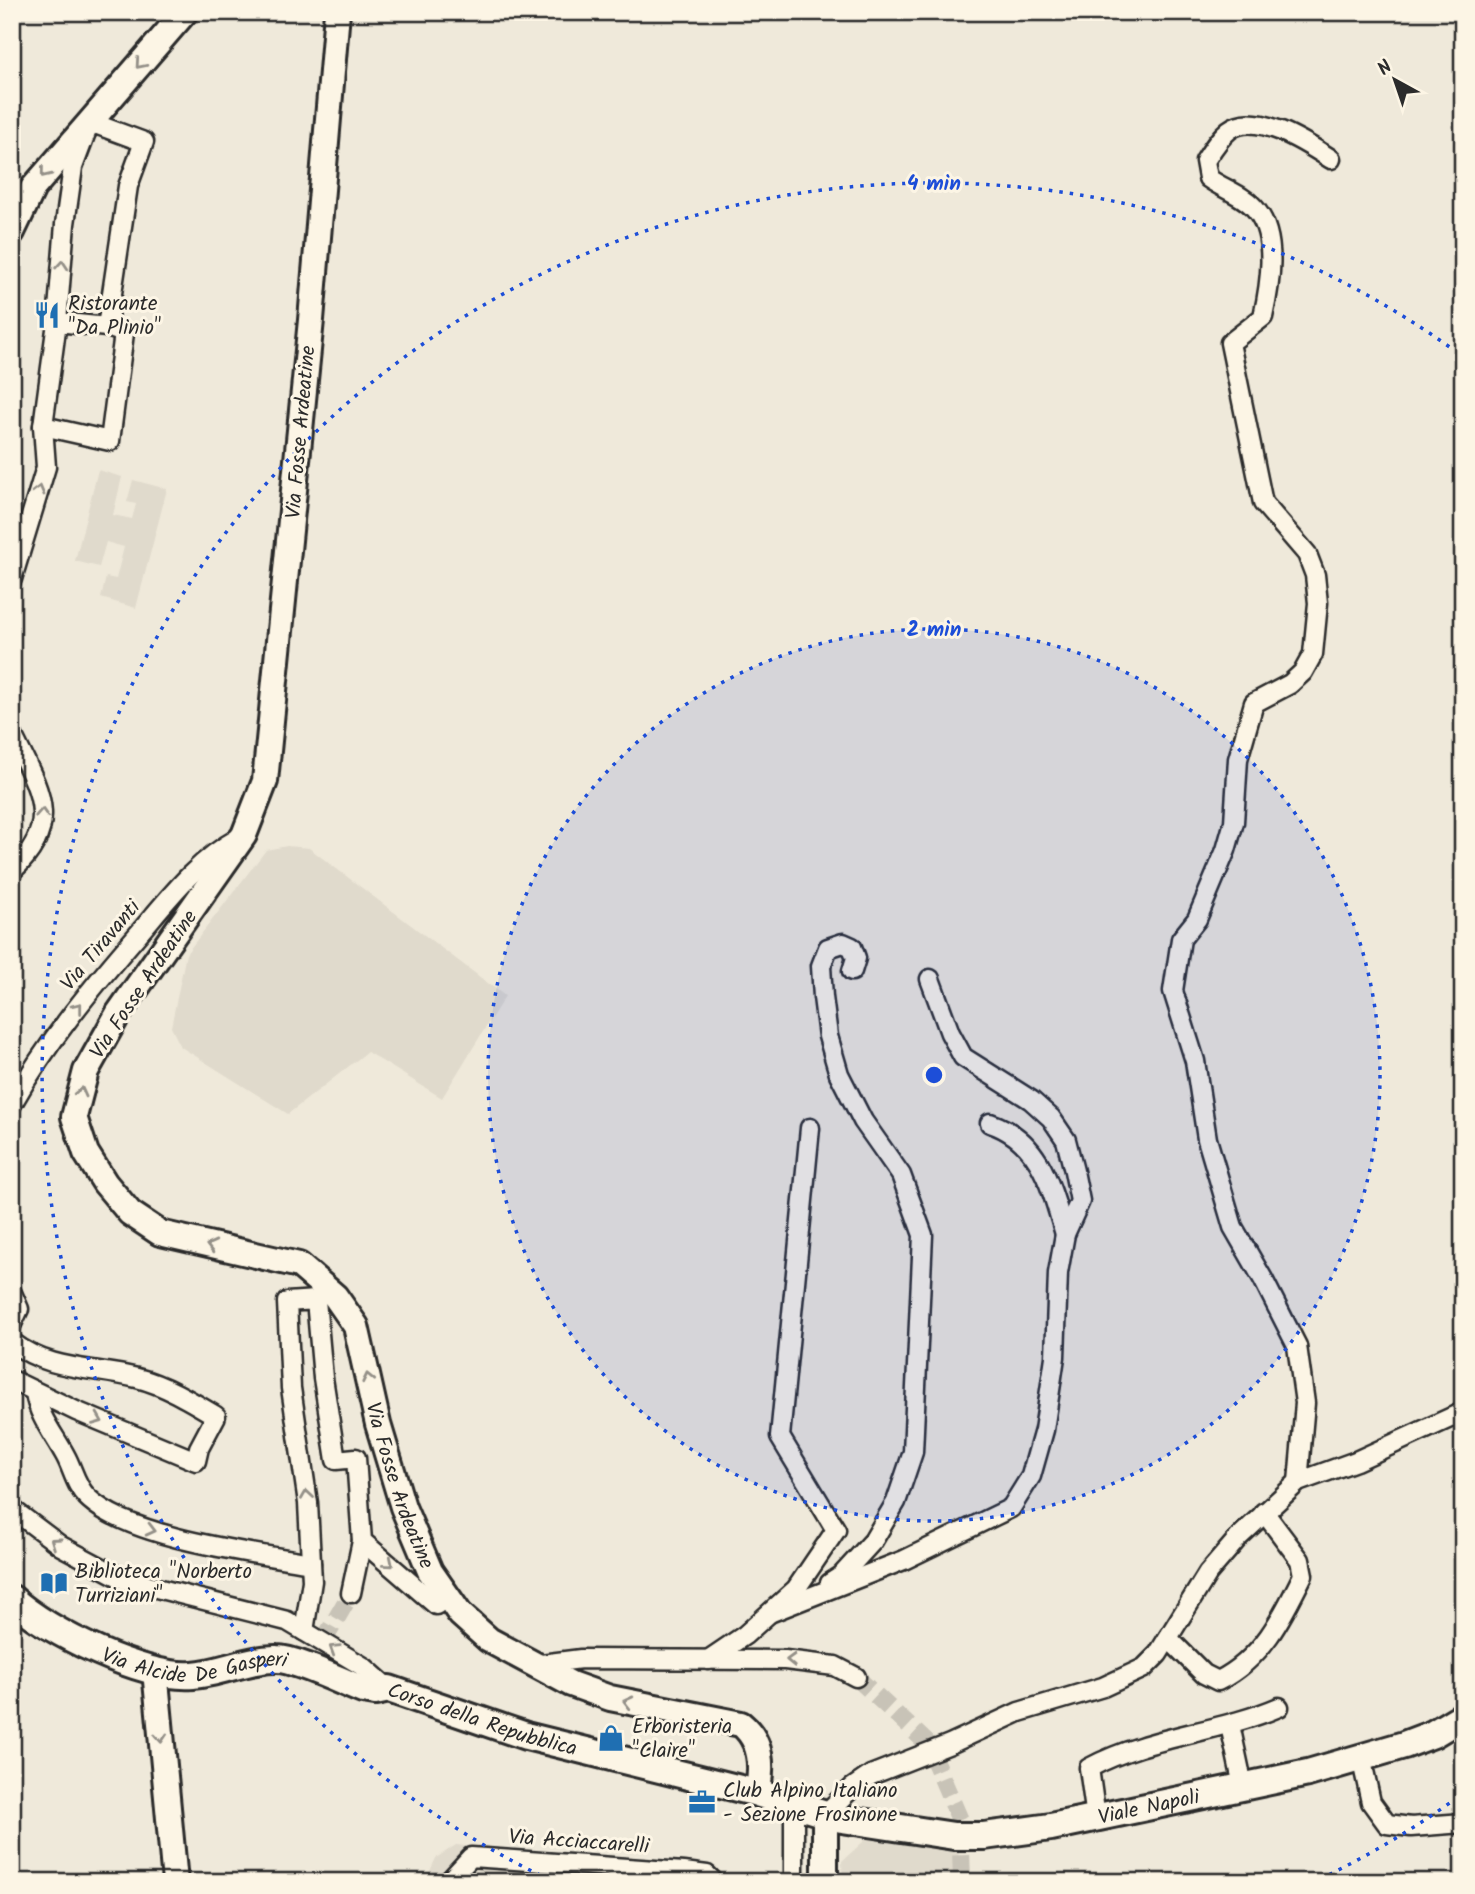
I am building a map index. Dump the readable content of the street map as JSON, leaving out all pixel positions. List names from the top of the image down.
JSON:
{
  "streets": {
    "main road": [
      "Via Fosse Ardeatine",
      "Via Alcide De Gasperi",
      "Corso della Repubblica",
      "Viale Napoli"
    ],
    "street": ["Via Tiravanti", "Via Acciaccarelli"]
  },
  "crossings": [
    ["Via Fosse Ardeatine", "Via Tiravanti"],
    ["Via Fosse Ardeatine", "Corso della Repubblica"],
    ["Via Alcide De Gasperi", "Corso della Repubblica"],
    ["Corso della Repubblica", "Viale Napoli"]
  ],
  "one_way": ["Via Tiravanti"],
  "places": {
    "restaurant": ["Ristorante \"Da Plinio\""],
    "library": ["Biblioteca \"Norberto Turriziani\""],
    "shop": ["Erboristeria \"Claire\""],
    "office": ["Club Alpino Italiano - Sezione Frosinone"]
  },
  "north": "top left",
  "rings": ["4 min", "2 min"]
}
